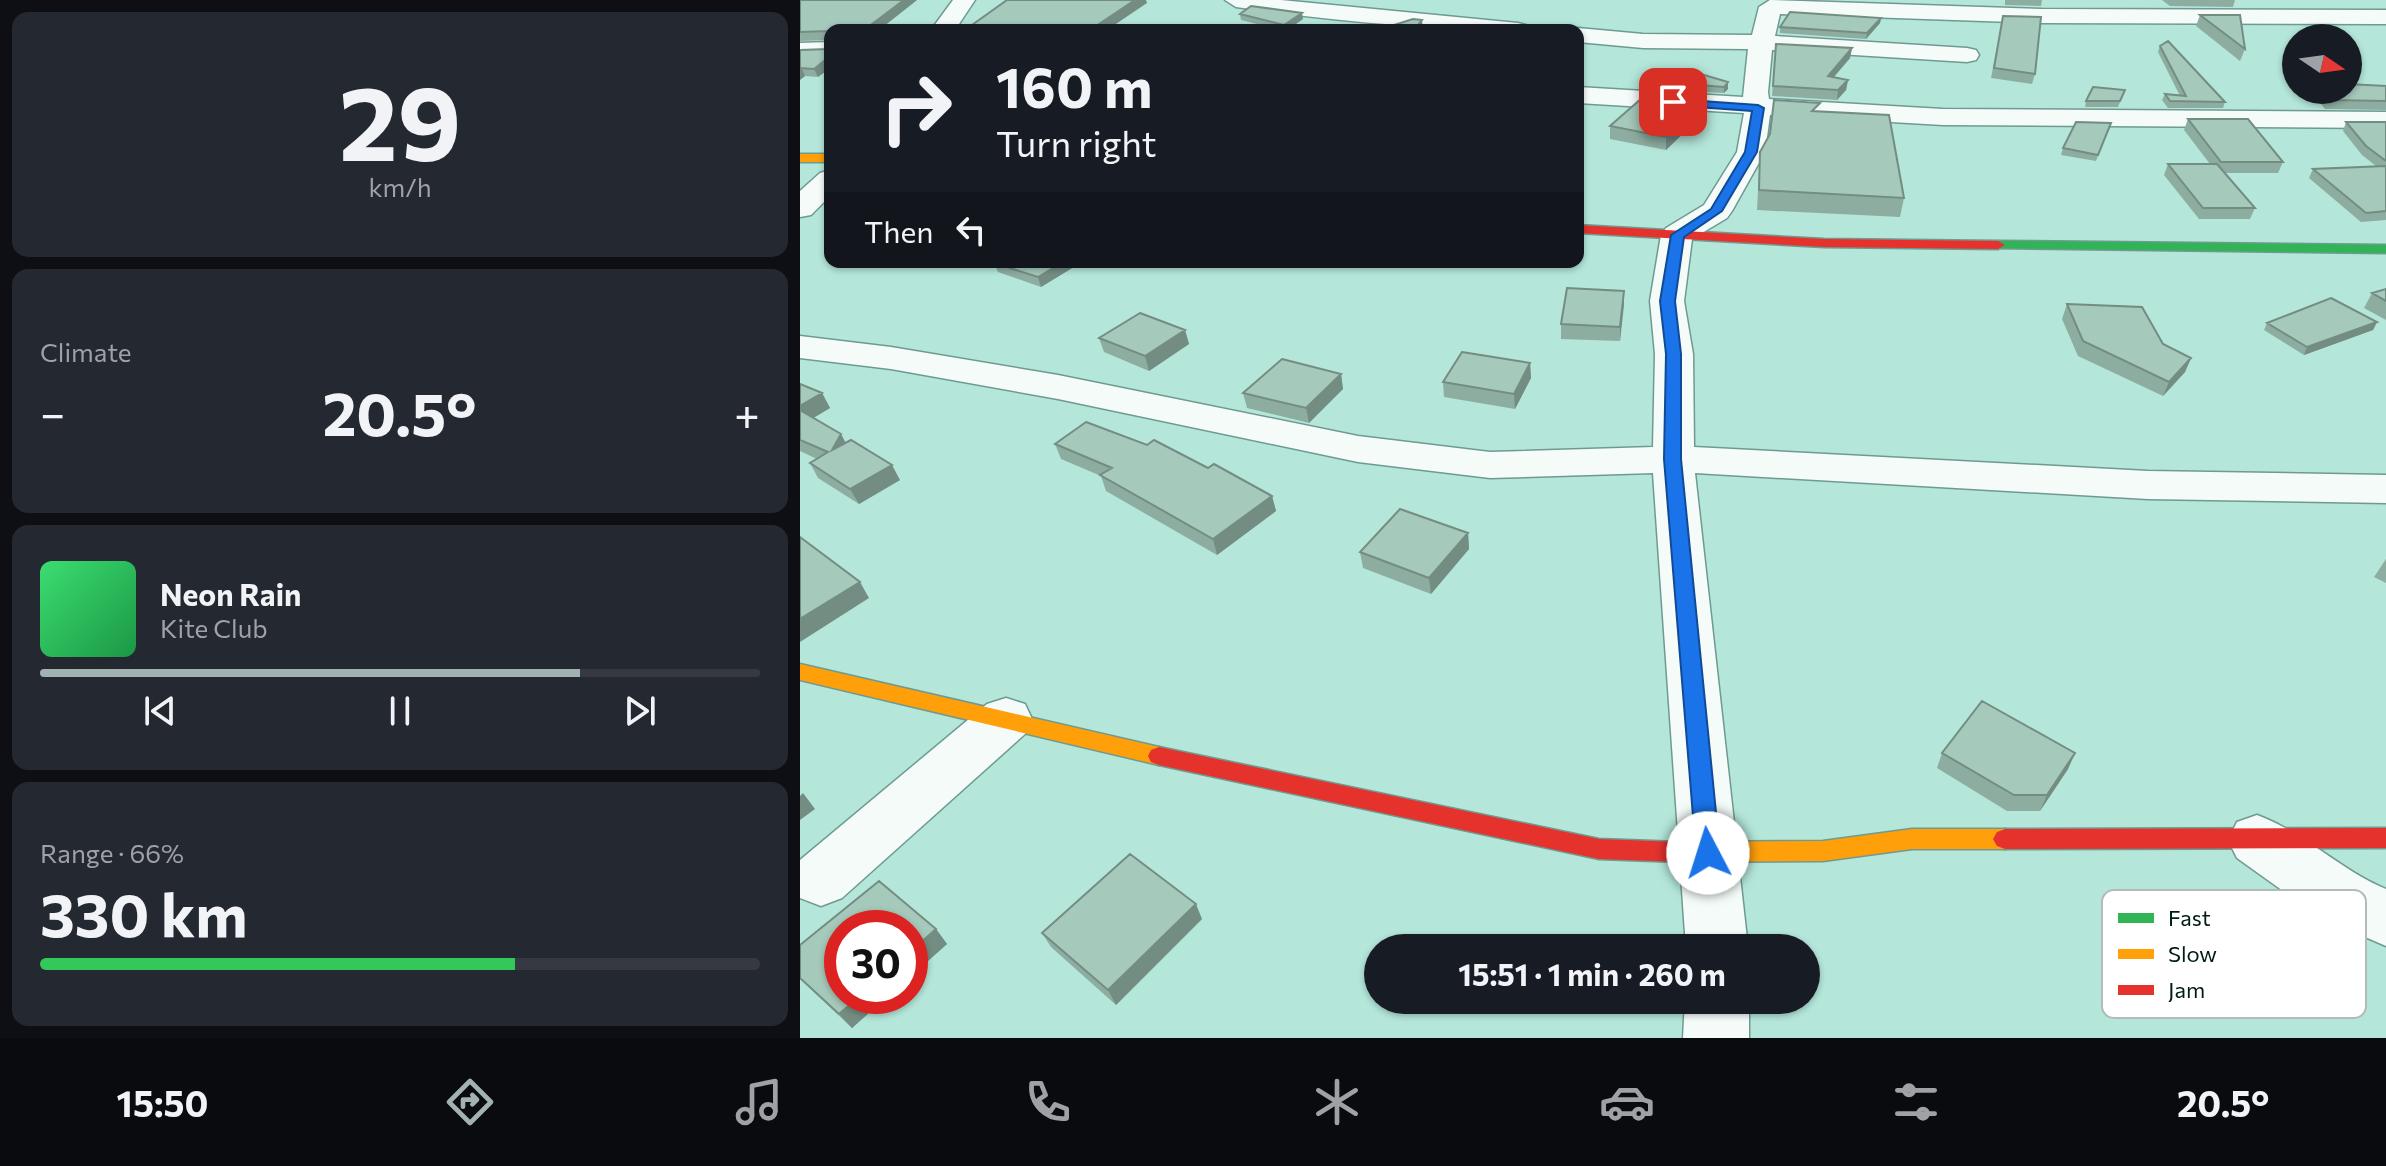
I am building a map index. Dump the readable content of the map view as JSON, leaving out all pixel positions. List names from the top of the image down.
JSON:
{
  "legend": ["Fast", "Slow", "Jam"],
  "north": "right",
  "page": {
    "tile": [
      ["29", "km/h"],
      "Climate",
      ["Range · 66%", "330 km"]
    ],
    "turn": ["160 m", "Turn right"],
    "then": "Then",
    "heat": ["−", "20.5°", "+"],
    "song": ["Neon Rain", "Kite Club"],
    "limit": "30",
    "trip": "15:51 · 1 min · 260 m",
    "tabs": ["15:50", "20.5°"]
  }
}
